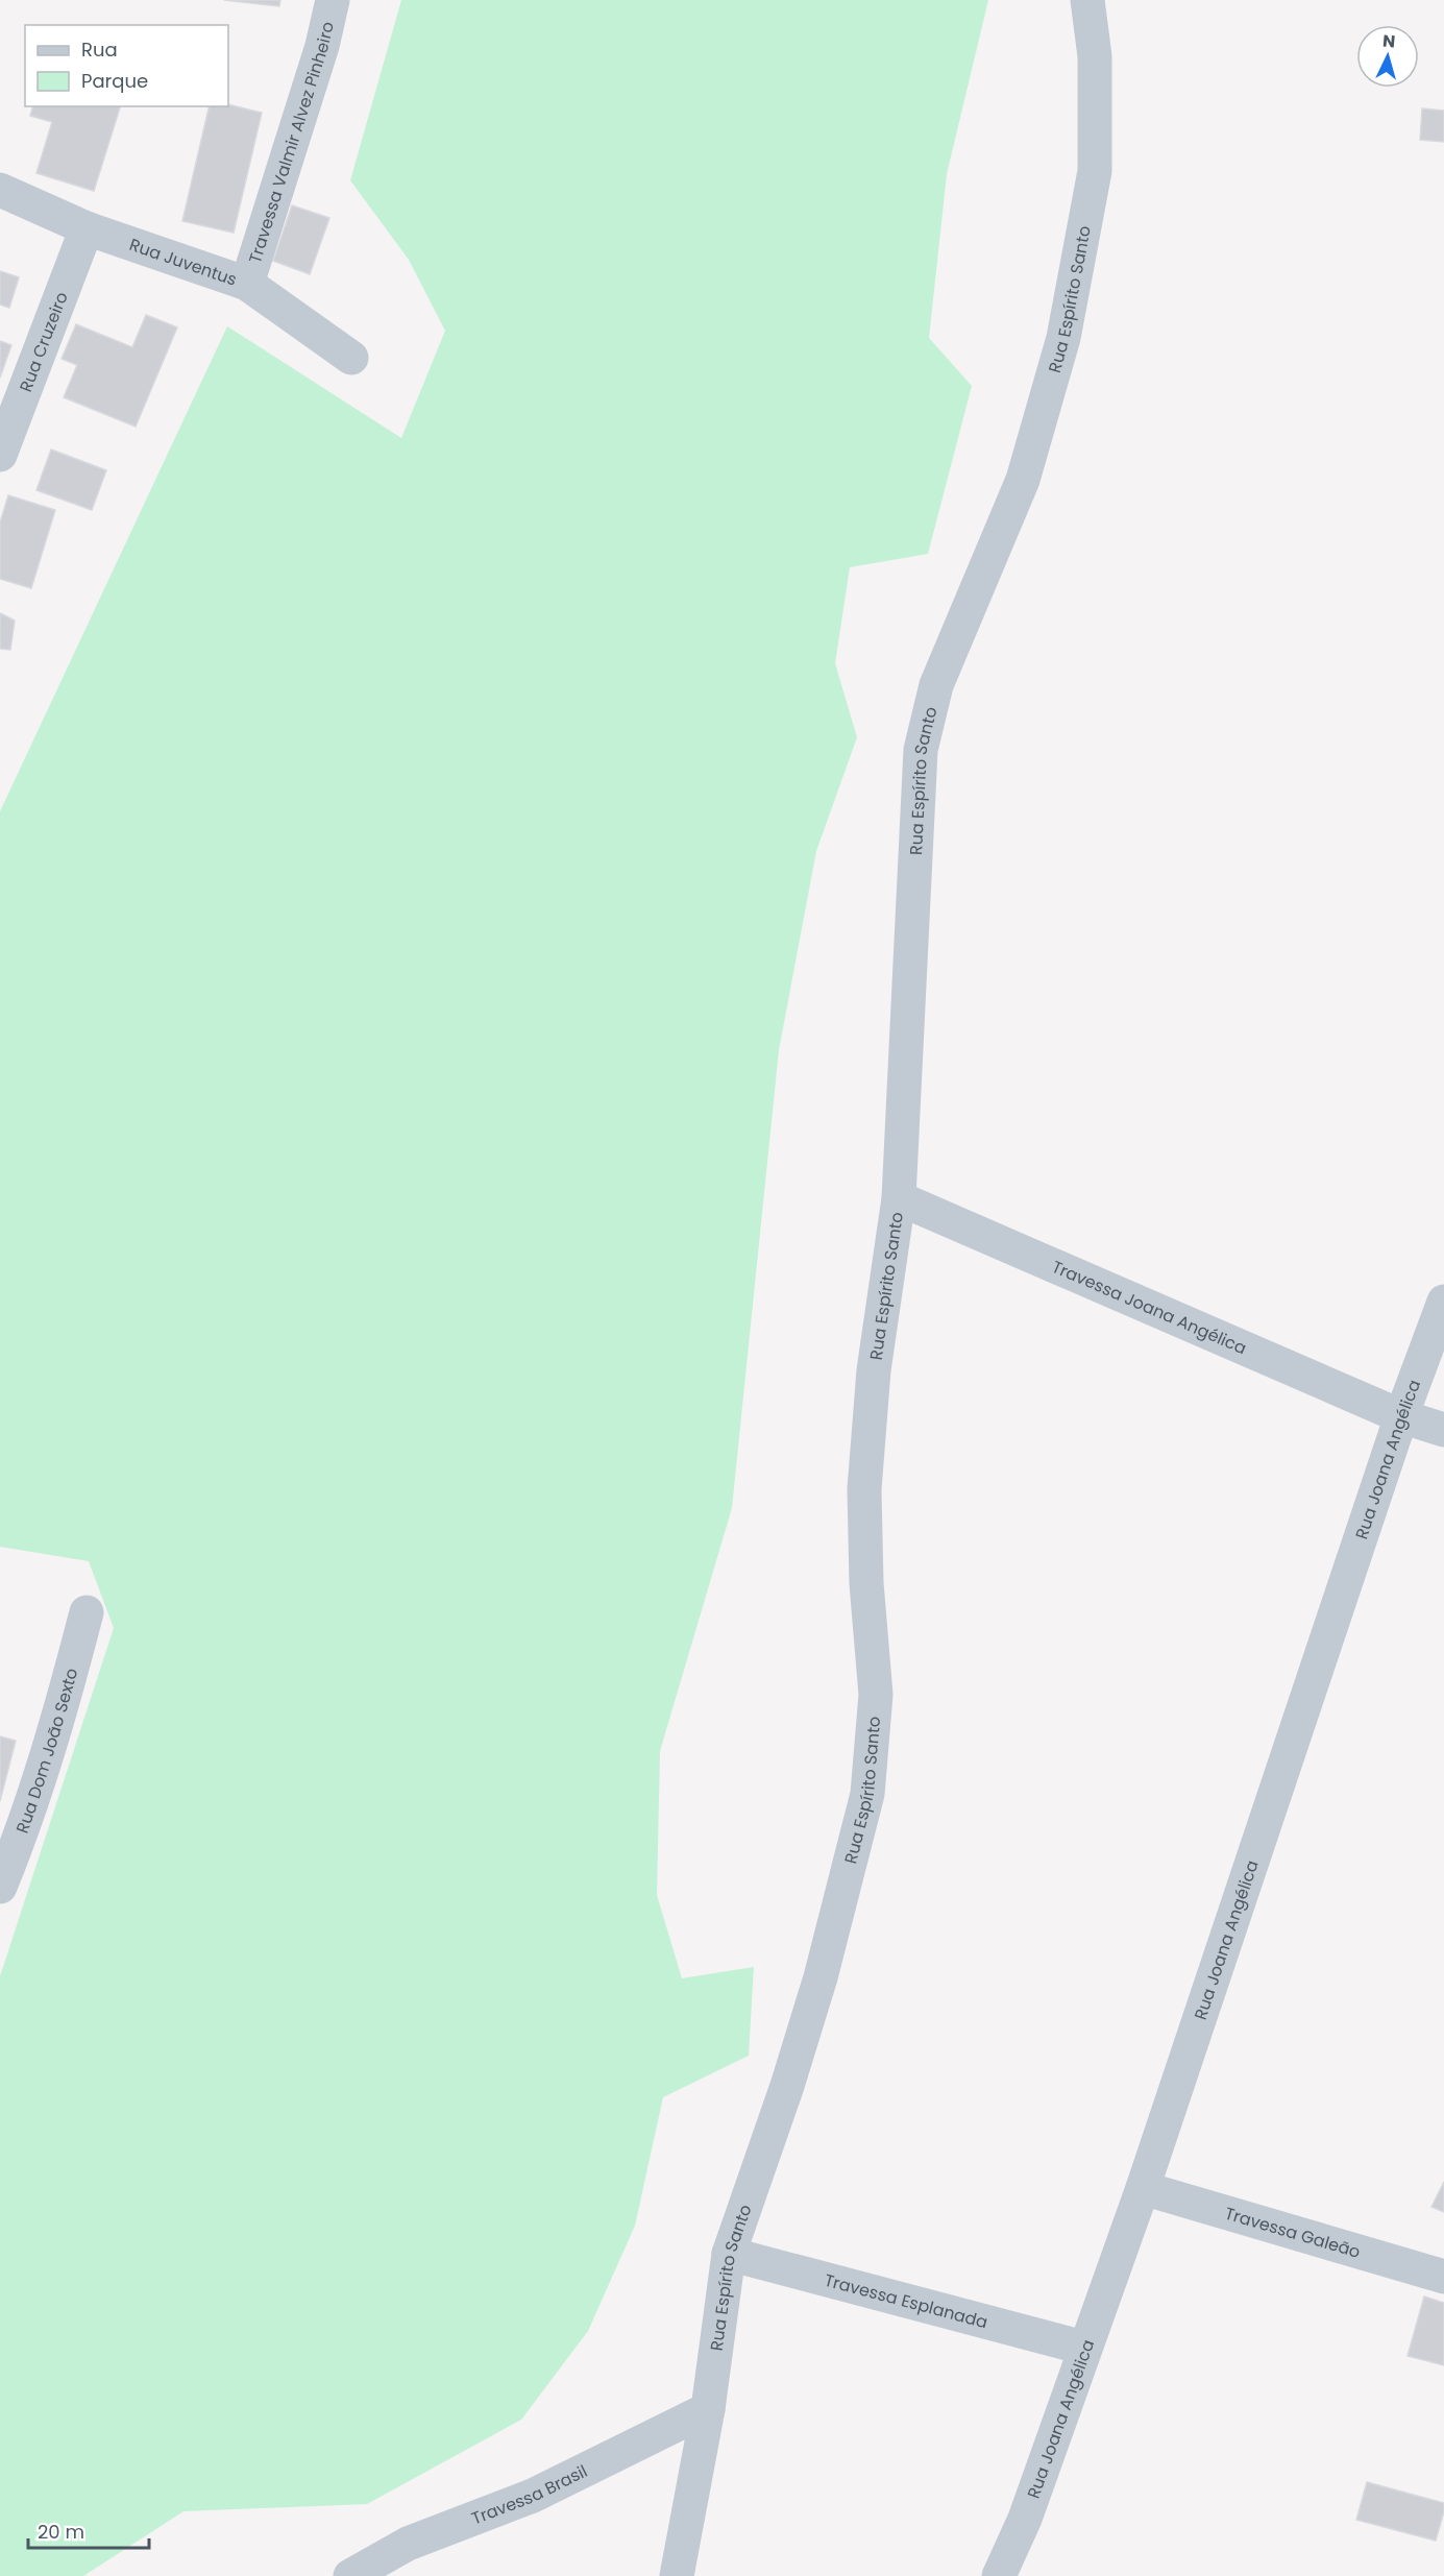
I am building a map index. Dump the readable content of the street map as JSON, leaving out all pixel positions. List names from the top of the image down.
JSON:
{
  "streets": {
    "street": [
      "Travessa Valmir Alvez Pinheiro",
      "Rua Juventus",
      "Rua Espírito Santo",
      "Rua Cruzeiro",
      "Travessa Joana Angélica",
      "Rua Joana Angélica",
      "Rua Dom João Sexto",
      "Travessa Galeão",
      "Travessa Esplanada",
      "Travessa Brasil"
    ]
  },
  "crossings": [
    ["Travessa Valmir Alvez Pinheiro", "Rua Juventus"],
    ["Rua Juventus", "Rua Cruzeiro"],
    ["Rua Espírito Santo", "Travessa Joana Angélica"],
    ["Rua Espírito Santo", "Travessa Esplanada"],
    ["Rua Espírito Santo", "Travessa Brasil"],
    ["Travessa Joana Angélica", "Rua Joana Angélica"],
    ["Rua Joana Angélica", "Travessa Galeão"],
    ["Rua Joana Angélica", "Travessa Esplanada"]
  ],
  "legend": ["Rua", "Parque"],
  "scale_bar": "20 m",
  "north": "top"
}
